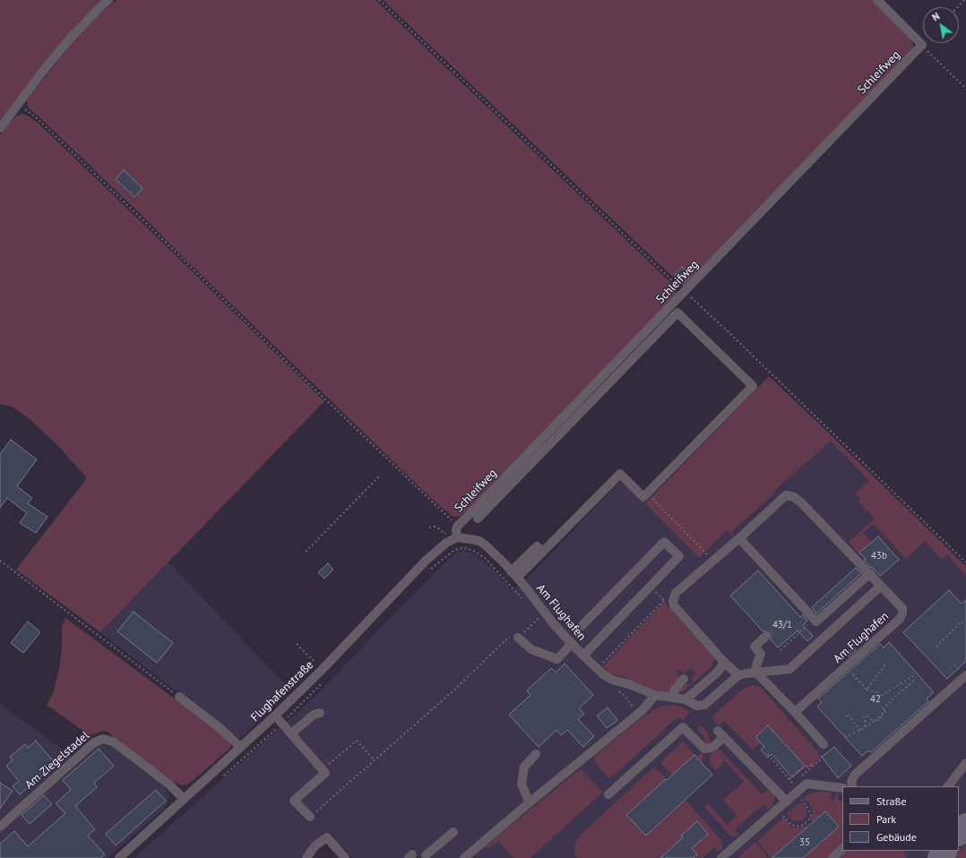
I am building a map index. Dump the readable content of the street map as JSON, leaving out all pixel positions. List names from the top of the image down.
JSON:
{
  "streets": {
    "street": [
      "Schleifweg",
      "Am Flughafen",
      "Flughafenstraße",
      "Am Ziegelstadel"
    ]
  },
  "crossings": [
    ["Schleifweg", "Am Flughafen"],
    ["Schleifweg", "Flughafenstraße"],
    ["Am Flughafen", "Flughafenstraße"],
    ["Flughafenstraße", "Am Ziegelstadel"]
  ],
  "house_numbers": [
    "43b",
    "43/1",
    "42",
    "35"
  ],
  "legend": ["Straße", "Park", "Gebäude"],
  "north": "top left"
}
